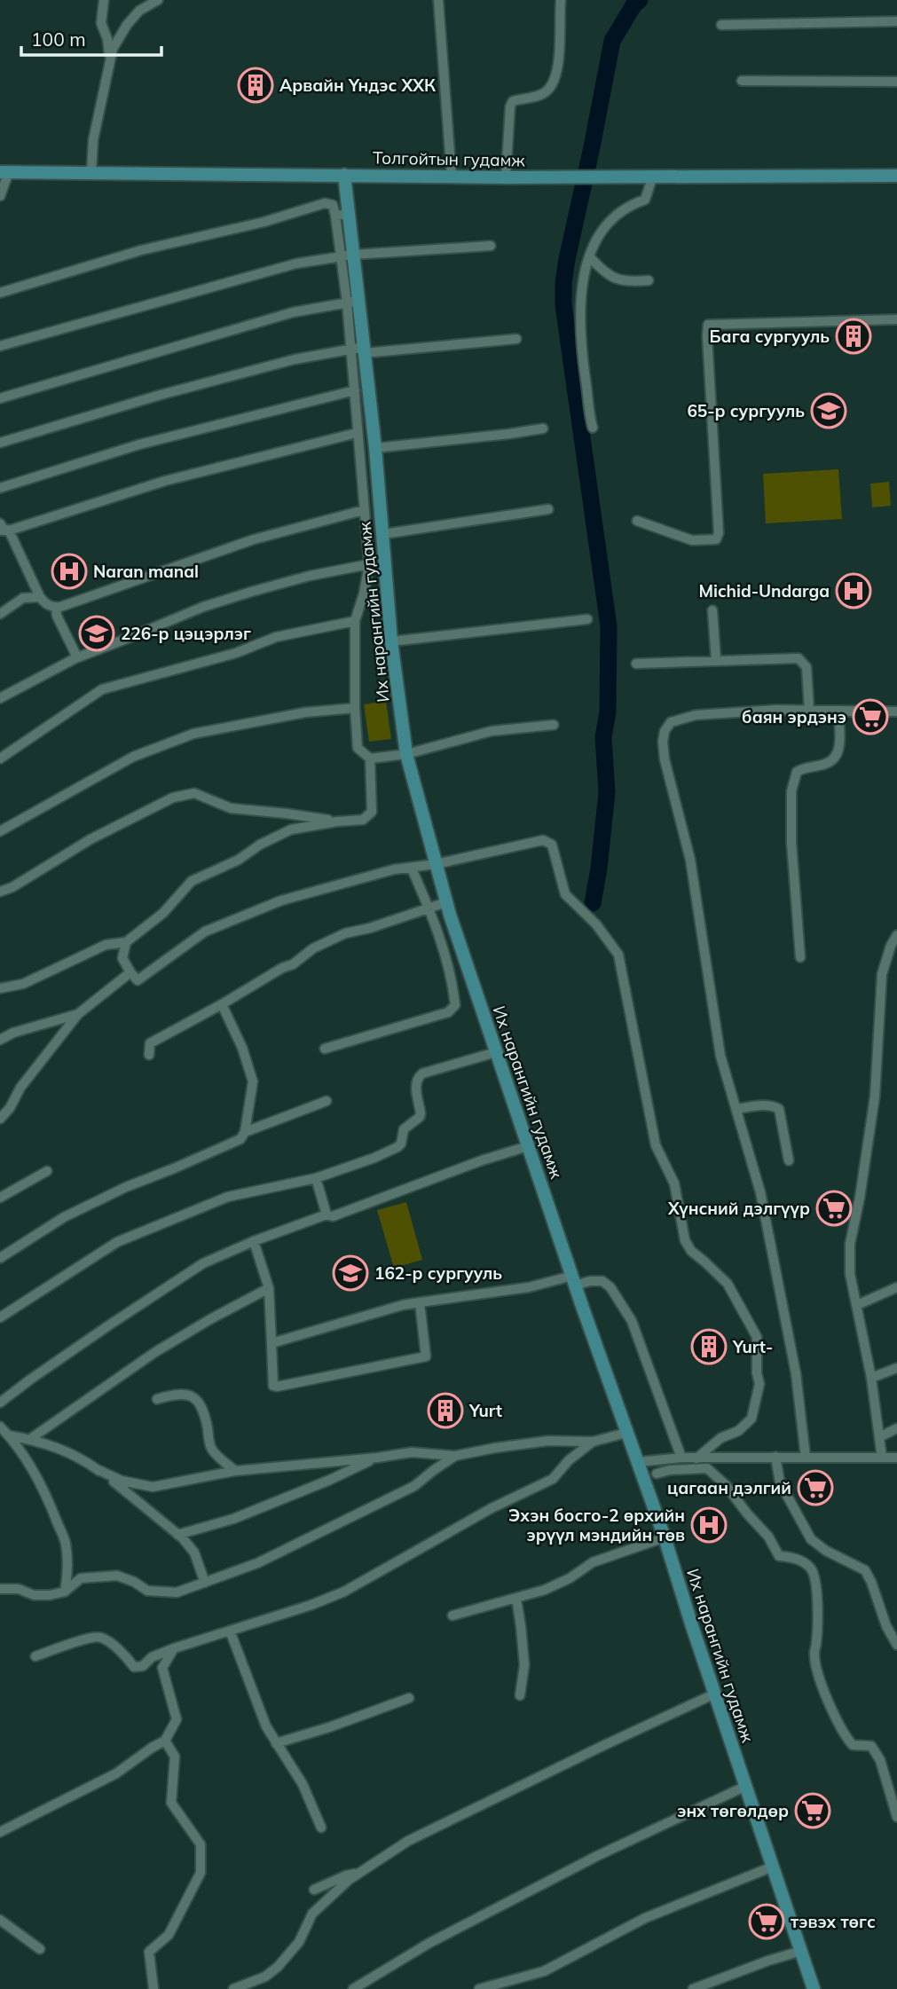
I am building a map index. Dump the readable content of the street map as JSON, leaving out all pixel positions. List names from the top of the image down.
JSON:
{
  "streets": {
    "main road": ["Толгойтын гудамж", "Их нарангийн гудамж"]
  },
  "crossings": [
    ["Толгойтын гудамж", "Их нарангийн гудамж"]
  ],
  "places": {
    "building": [
      "Арвайн Үндэс ХХК",
      "Бага сургууль",
      "Yurt-",
      "Yurt"
    ],
    "school or university": ["65-р сургууль", "226-р цэцэрлэг", "162-р сургууль"],
    "hospital": ["Naran manal", "Michid-Undarga", "Эхэн босго-2 өрхийн эрүүл мэндийн төв"],
    "supermarket": [
      "баян эрдэнэ",
      "Хүнсний дэлгүүр",
      "цагаан дэлгий",
      "энх төгөлдөр",
      "тэвэх төгс"
    ]
  },
  "scale_bar": "100 m"
}
